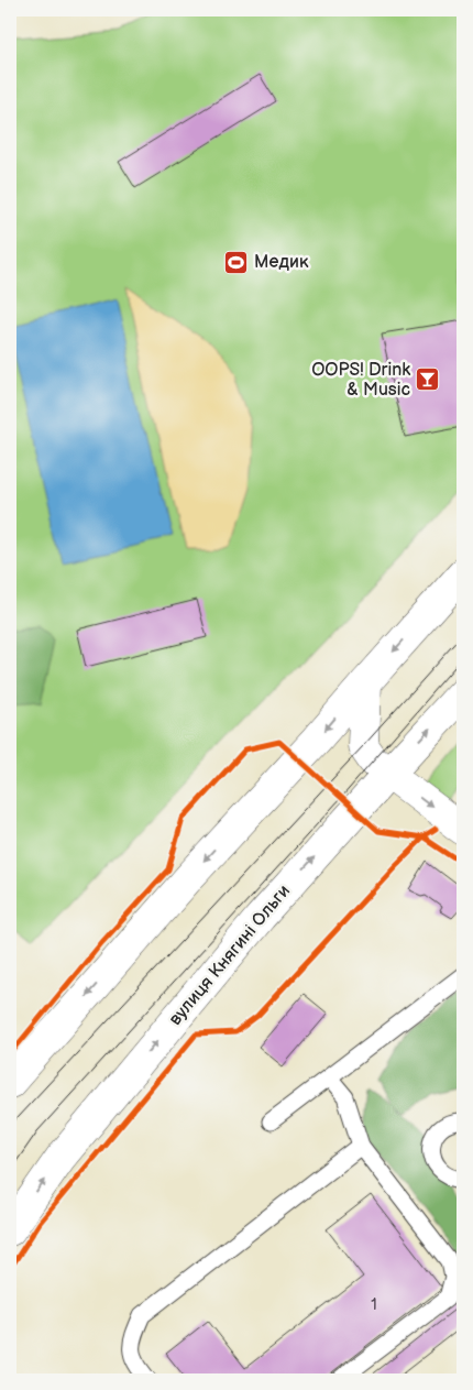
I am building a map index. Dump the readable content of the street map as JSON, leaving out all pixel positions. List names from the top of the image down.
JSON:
{
  "streets": {
    "main road": ["вулиця Княгині Ольги"]
  },
  "places": {
    "sports": ["Медик"],
    "bar": ["OOPS! Drink & Music"]
  },
  "house_numbers": ["1"]
}
